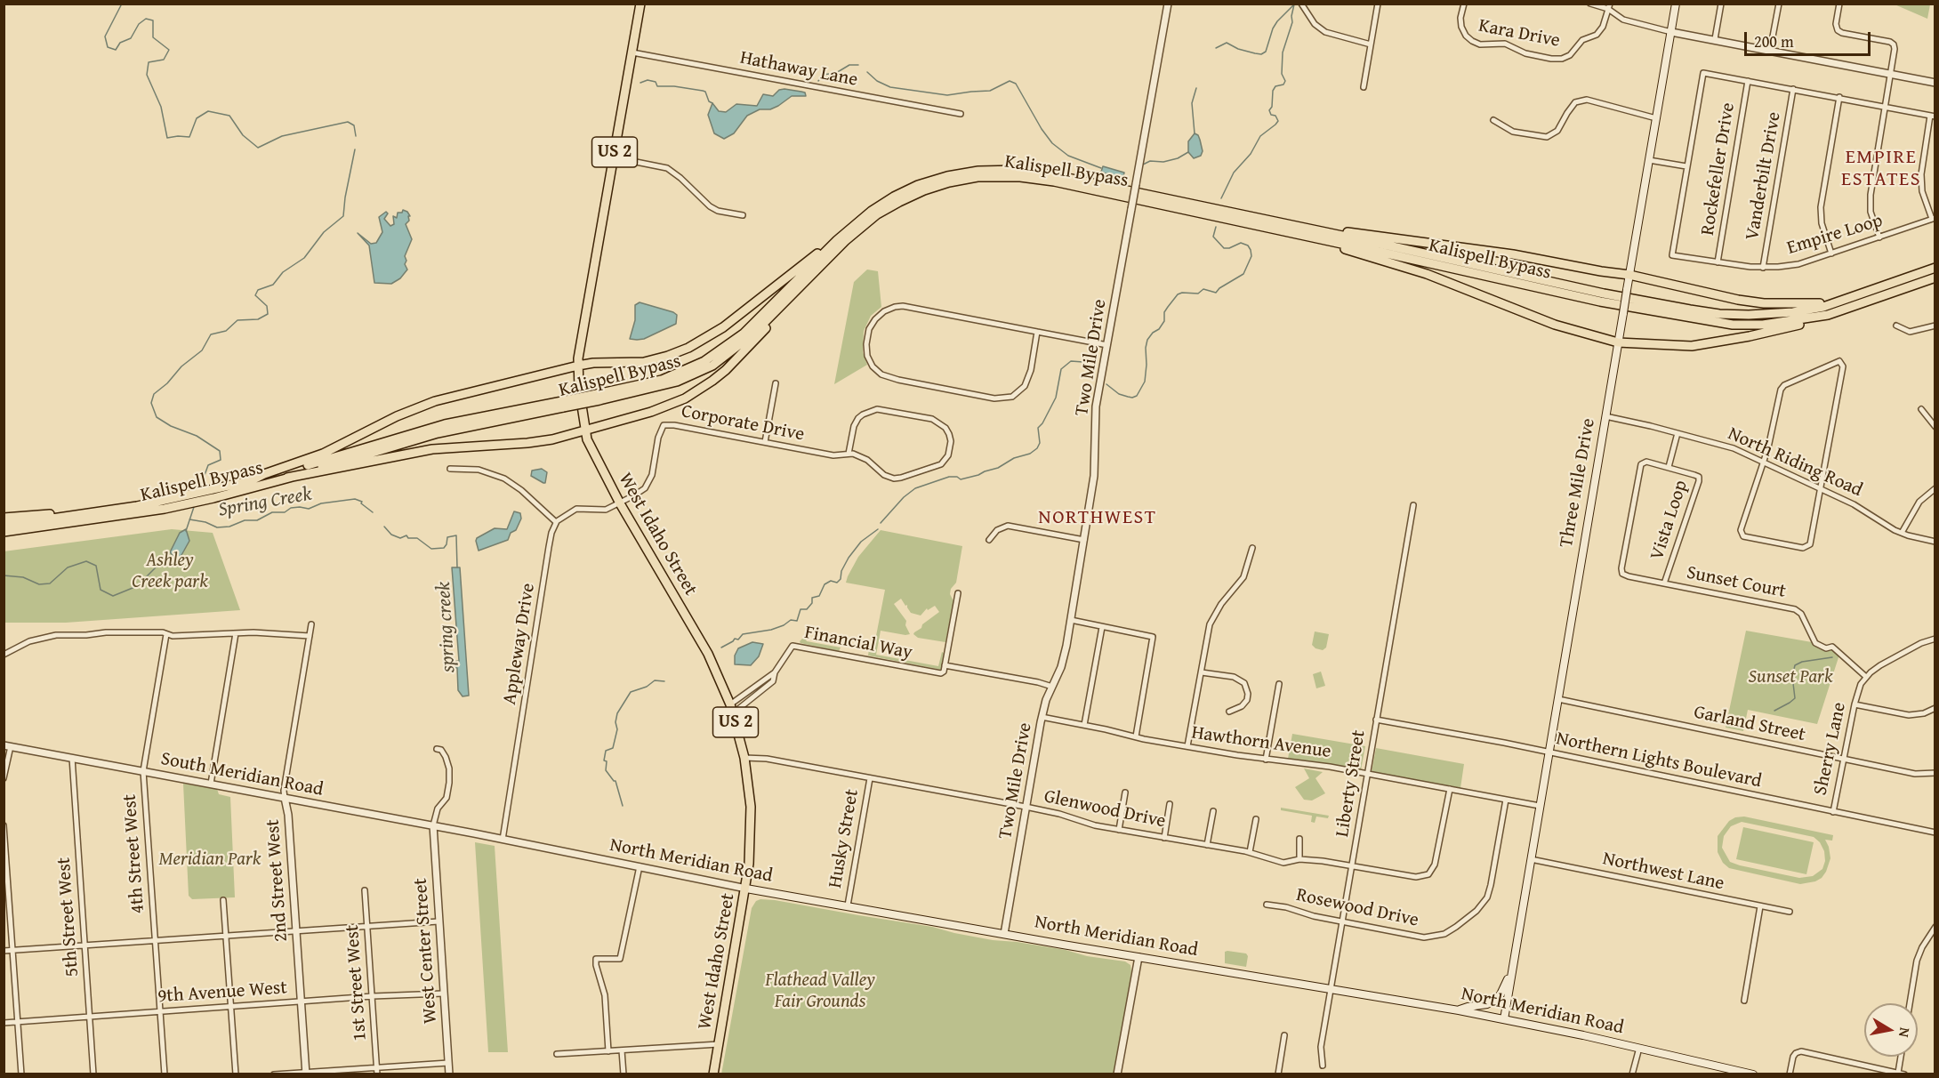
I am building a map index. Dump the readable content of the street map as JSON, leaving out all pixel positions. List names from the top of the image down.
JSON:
{
  "streets": {
    "highway": ["US 2", "Kalispell Bypass", "West Idaho Street"],
    "main road": ["Three Mile Drive", "North Meridian Road"],
    "street": [
      "Kara Drive",
      "Hathaway Lane",
      "Rockefeller Drive",
      "Vanderbilt Drive",
      "Empire Loop",
      "Two Mile Drive",
      "Corporate Drive",
      "North Riding Road",
      "Vista Loop",
      "Sunset Court",
      "Financial Way",
      "Appleway Drive",
      "Garland Street",
      "Hawthorn Avenue",
      "Sherry Lane",
      "Northern Lights Boulevard",
      "South Meridian Road",
      "Liberty Street",
      "Glenwood Drive",
      "Husky Street",
      "4th Street West",
      "Northwest Lane",
      "2nd Street West",
      "Rosewood Drive",
      "5th Street West",
      "West Center Street",
      "1st Street West",
      "9th Avenue West"
    ]
  },
  "crossings": [
    ["Hathaway Lane", "West Idaho Street"],
    ["Rockefeller Drive", "Empire Loop"],
    ["Vanderbilt Drive", "Empire Loop"],
    ["Two Mile Drive", "Hawthorn Avenue"],
    ["Two Mile Drive", "Glenwood Drive"],
    ["Two Mile Drive", "North Meridian Road"],
    ["Corporate Drive", "West Idaho Street"],
    ["North Riding Road", "Three Mile Drive"],
    ["Three Mile Drive", "Garland Street"],
    ["Three Mile Drive", "Hawthorn Avenue"],
    ["Three Mile Drive", "Northern Lights Boulevard"],
    ["Three Mile Drive", "North Meridian Road"],
    ["Three Mile Drive", "Northwest Lane"],
    ["Vista Loop", "Sunset Court"],
    ["West Idaho Street", "Financial Way"],
    ["West Idaho Street", "Glenwood Drive"],
    ["West Idaho Street", "North Meridian Road"],
    ["Sunset Court", "Sherry Lane"],
    ["Appleway Drive", "North Meridian Road"],
    ["Garland Street", "Sherry Lane"],
    ["Hawthorn Avenue", "Liberty Street"],
    ["Hawthorn Avenue", "Glenwood Drive"],
    ["Hawthorn Avenue", "Rosewood Drive"],
    ["Sherry Lane", "Northern Lights Boulevard"],
    ["Northern Lights Boulevard", "Liberty Street"],
    ["South Meridian Road", "4th Street West"],
    ["South Meridian Road", "North Meridian Road"],
    ["South Meridian Road", "2nd Street West"],
    ["South Meridian Road", "5th Street West"],
    ["South Meridian Road", "West Center Street"],
    ["Liberty Street", "Glenwood Drive"],
    ["Liberty Street", "North Meridian Road"],
    ["Liberty Street", "Rosewood Drive"],
    ["Glenwood Drive", "Husky Street"],
    ["Husky Street", "North Meridian Road"],
    ["4th Street West", "9th Avenue West"],
    ["2nd Street West", "9th Avenue West"],
    ["5th Street West", "9th Avenue West"],
    ["West Center Street", "9th Avenue West"],
    ["1st Street West", "9th Avenue West"]
  ],
  "districts": ["EMPIRE ESTATES", "NORTHWEST"],
  "water": ["Spring Creek", "spring creek"],
  "parks": [
    "Ashley Creek park",
    "Sunset Park",
    "Meridian Park",
    "Flathead Valley Fair Grounds"
  ],
  "scale_bar": "200 m",
  "north": "right"
}
